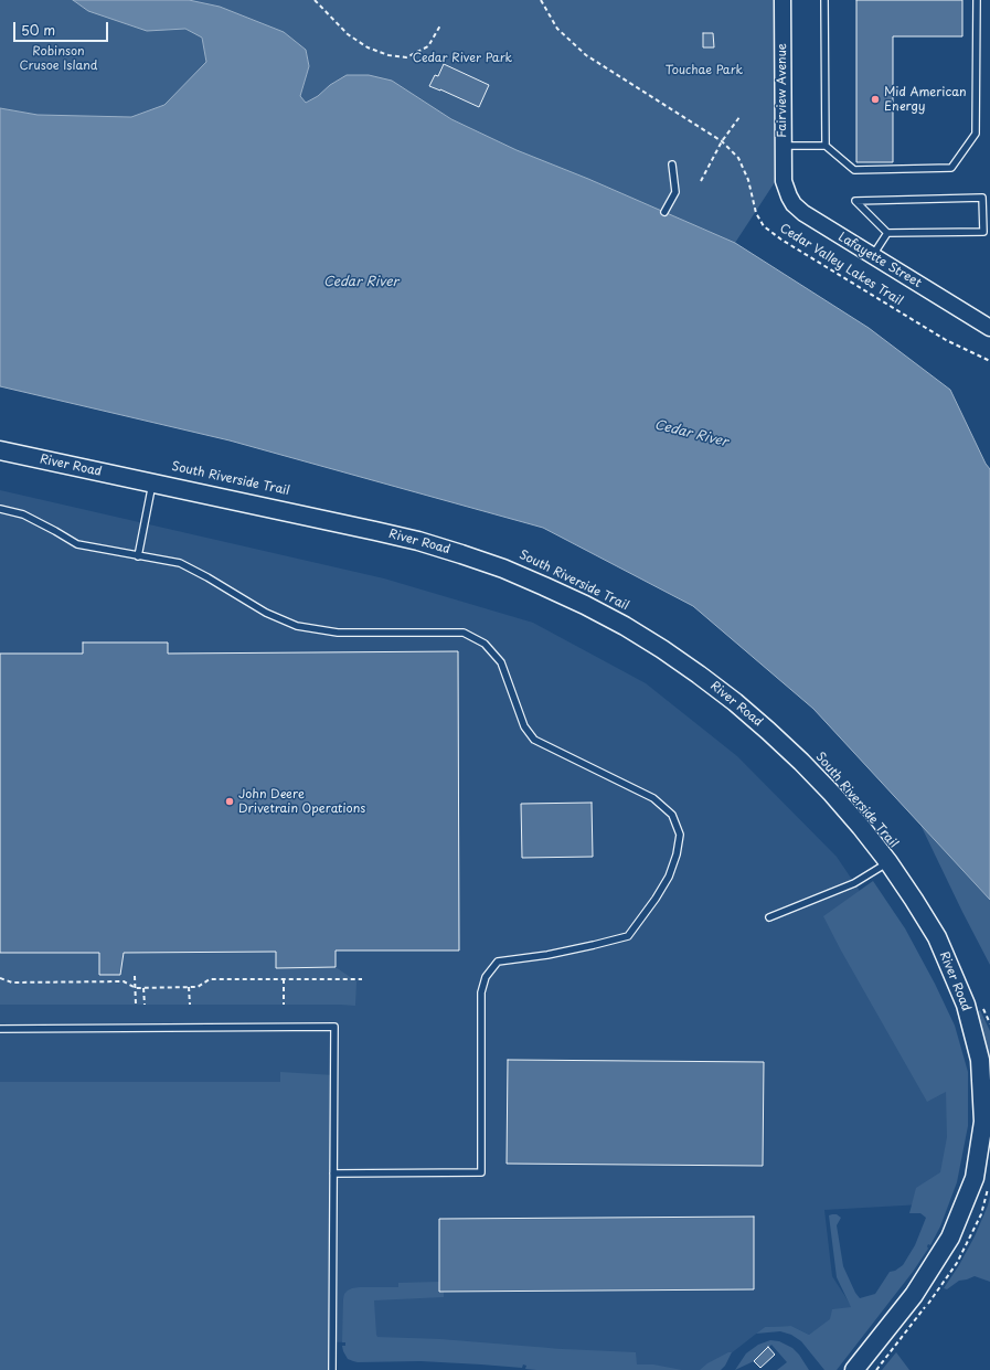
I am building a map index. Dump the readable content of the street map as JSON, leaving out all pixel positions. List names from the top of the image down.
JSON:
{
  "streets": {
    "main road": ["River Road"],
    "street": ["Fairview Avenue", "Lafayette Street"],
    "path": ["Cedar Valley Lakes Trail"]
  },
  "crossings": [
    ["Fairview Avenue", "Lafayette Street"]
  ],
  "water": ["Cedar River"],
  "parks": ["Robinson Crusoe Island", "Cedar River Park", "Touchae Park"],
  "places": ["Mid American Energy", "John Deere Drivetrain Operations"],
  "scale_bar": "50 m"
}
